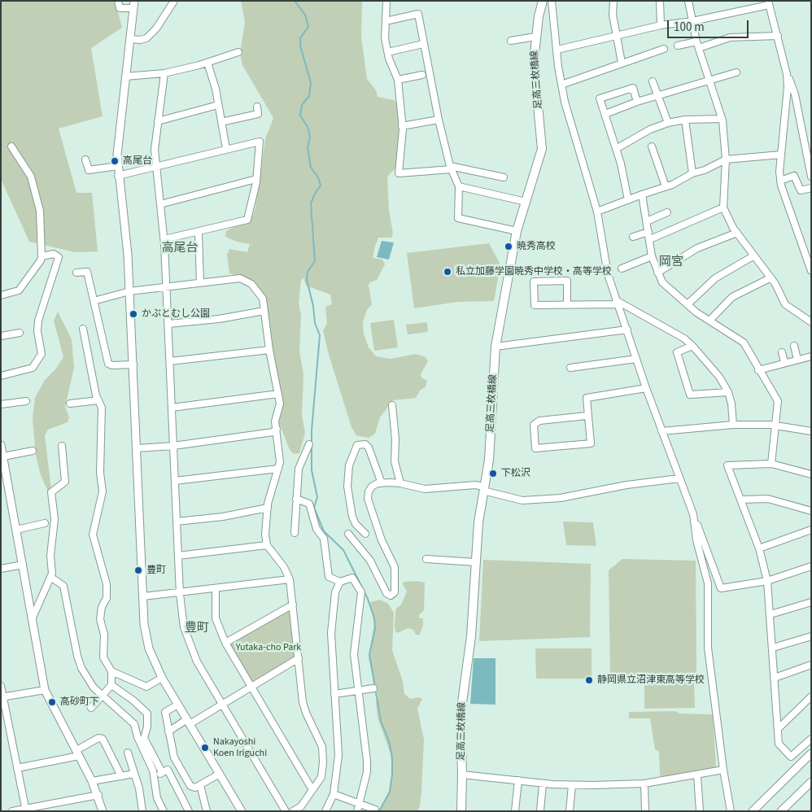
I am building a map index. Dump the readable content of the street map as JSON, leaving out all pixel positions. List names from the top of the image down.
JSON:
{
  "streets": {
    "main road": ["足高三枚橋線"]
  },
  "districts": ["高尾台", "岡宮", "豊町"],
  "parks": ["Yutaka-cho Park"],
  "places": [
    "高尾台",
    "暁秀高校",
    "私立加藤学園暁秀中学校・高等学校",
    "かぶとむし公園",
    "下松沢",
    "豊町",
    "静岡県立沼津東高等学校",
    "高砂町下",
    "Nakayoshi Koen Iriguchi"
  ],
  "scale_bar": "100 m"
}
